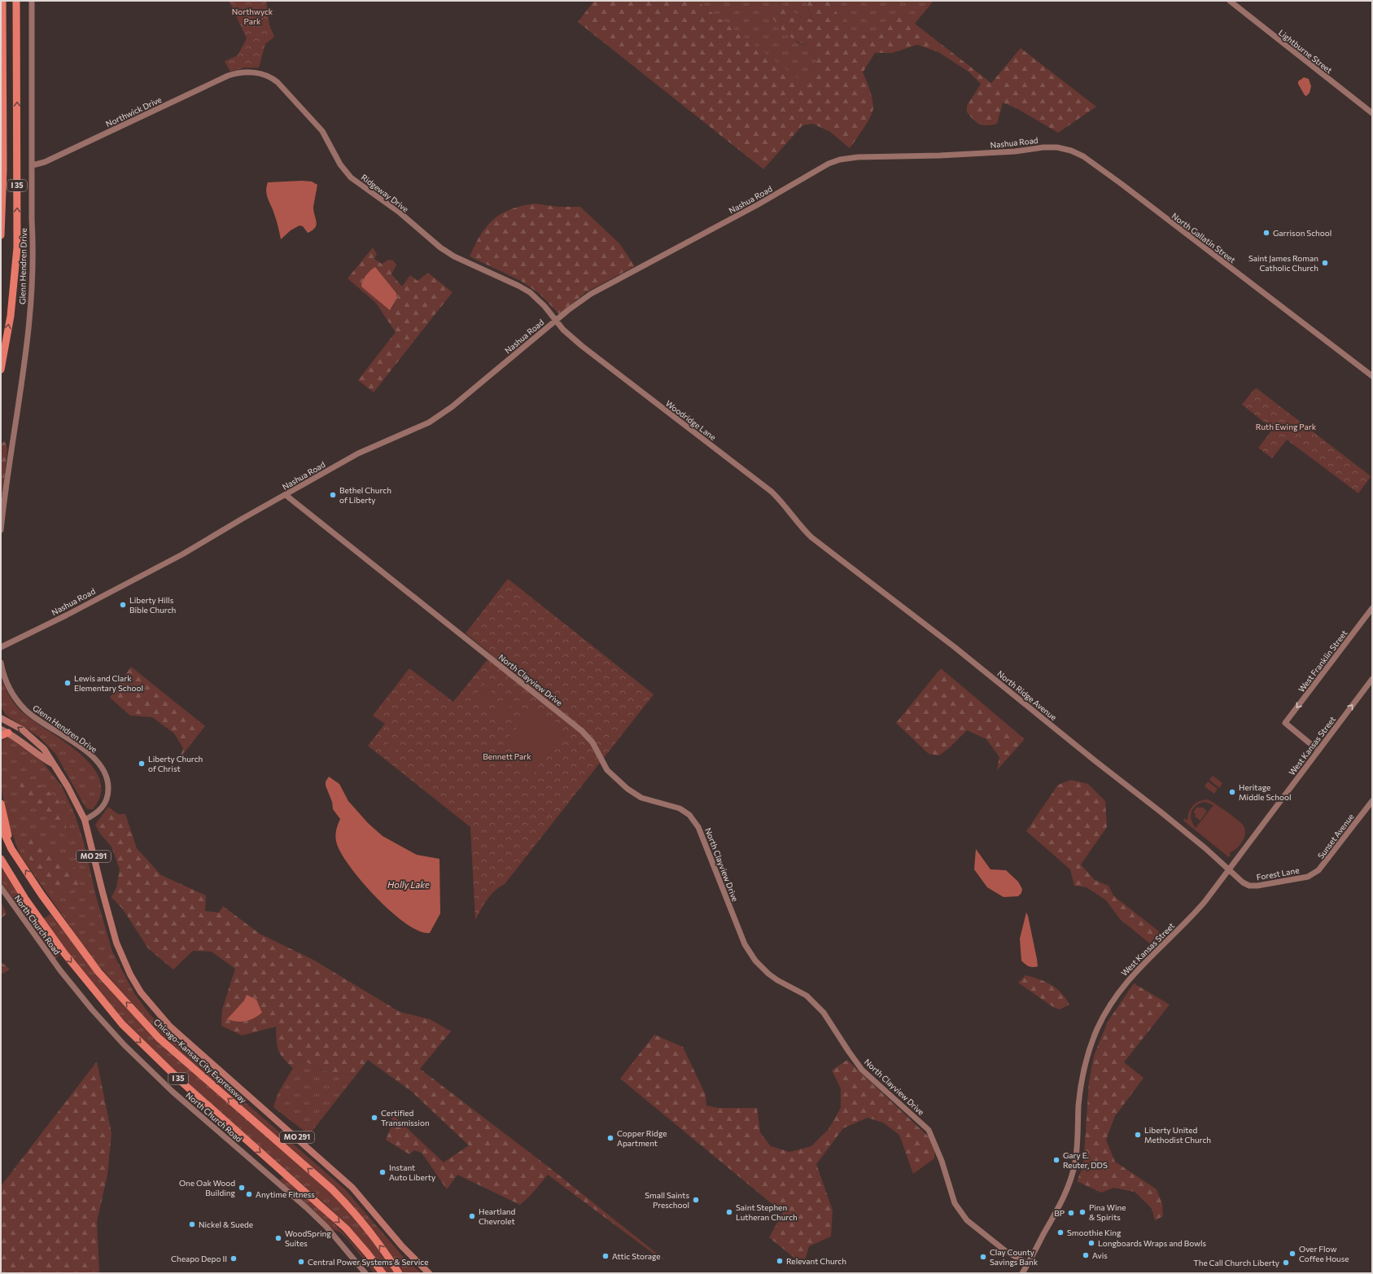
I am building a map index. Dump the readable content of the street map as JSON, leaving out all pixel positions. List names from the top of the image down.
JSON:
{
  "streets": {
    "highway": ["I 35", "Chicago-Kansas City Expressway"],
    "main road": ["MO 291"],
    "street": [
      "Lightburne Street",
      "Northwick Drive",
      "Nashua Road",
      "Ridgeway Drive",
      "North Gallatin Street",
      "Glenn Hendren Drive",
      "Woodridge Lane",
      "West Franklin Street",
      "North Clayview Drive",
      "North Ridge Avenue",
      "West Kansas Street",
      "Sunset Avenue",
      "Forest Lane",
      "North Church Road"
    ]
  },
  "crossings": [
    ["Northwick Drive", "Ridgeway Drive"],
    ["Northwick Drive", "Glenn Hendren Drive"],
    ["Nashua Road", "Ridgeway Drive"],
    ["Nashua Road", "North Gallatin Street"],
    ["Nashua Road", "Woodridge Lane"],
    ["Nashua Road", "North Clayview Drive"],
    ["Ridgeway Drive", "Woodridge Lane"],
    ["Glenn Hendren Drive", "MO 291"],
    ["Woodridge Lane", "North Ridge Avenue"],
    ["West Franklin Street", "West Kansas Street"],
    ["North Clayview Drive", "West Kansas Street"],
    ["North Ridge Avenue", "West Kansas Street"],
    ["North Ridge Avenue", "Forest Lane"],
    ["Sunset Avenue", "Forest Lane"]
  ],
  "one_way": ["West Franklin Street"],
  "water": ["Holly Lake"],
  "parks": ["Northwyck Park", "Ruth Ewing Park", "Bennett Park"],
  "places": [
    "Garrison School",
    "Saint James Roman Catholic Church",
    "Bethel Church of Liberty",
    "Liberty Hills Bible Church",
    "Lewis and Clark Elementary School",
    "Liberty Church of Christ",
    "Heritage Middle School",
    "Certified Transmission",
    "Liberty United Methodist Church",
    "Copper Ridge Apartment",
    "Gary E. Reuter, DDS",
    "Instant Auto Liberty",
    "One Oak Wood Building",
    "Anytime Fitness",
    "Small Saints Preschool",
    "Saint Stephen Lutheran Church",
    "Pina Wine & Spirits",
    "BP",
    "Heartland Chevrolet",
    "Nickel & Suede",
    "Smoothie King",
    "WoodSpring Suites",
    "Longboards Wraps and Bowls",
    "Over Flow Coffee House",
    "Avis",
    "Attic Storage",
    "Clay County Savings Bank",
    "Cheapo Depo II",
    "Relevant Church",
    "Central Power Systems & Service",
    "The Call Church Liberty"
  ]
}
